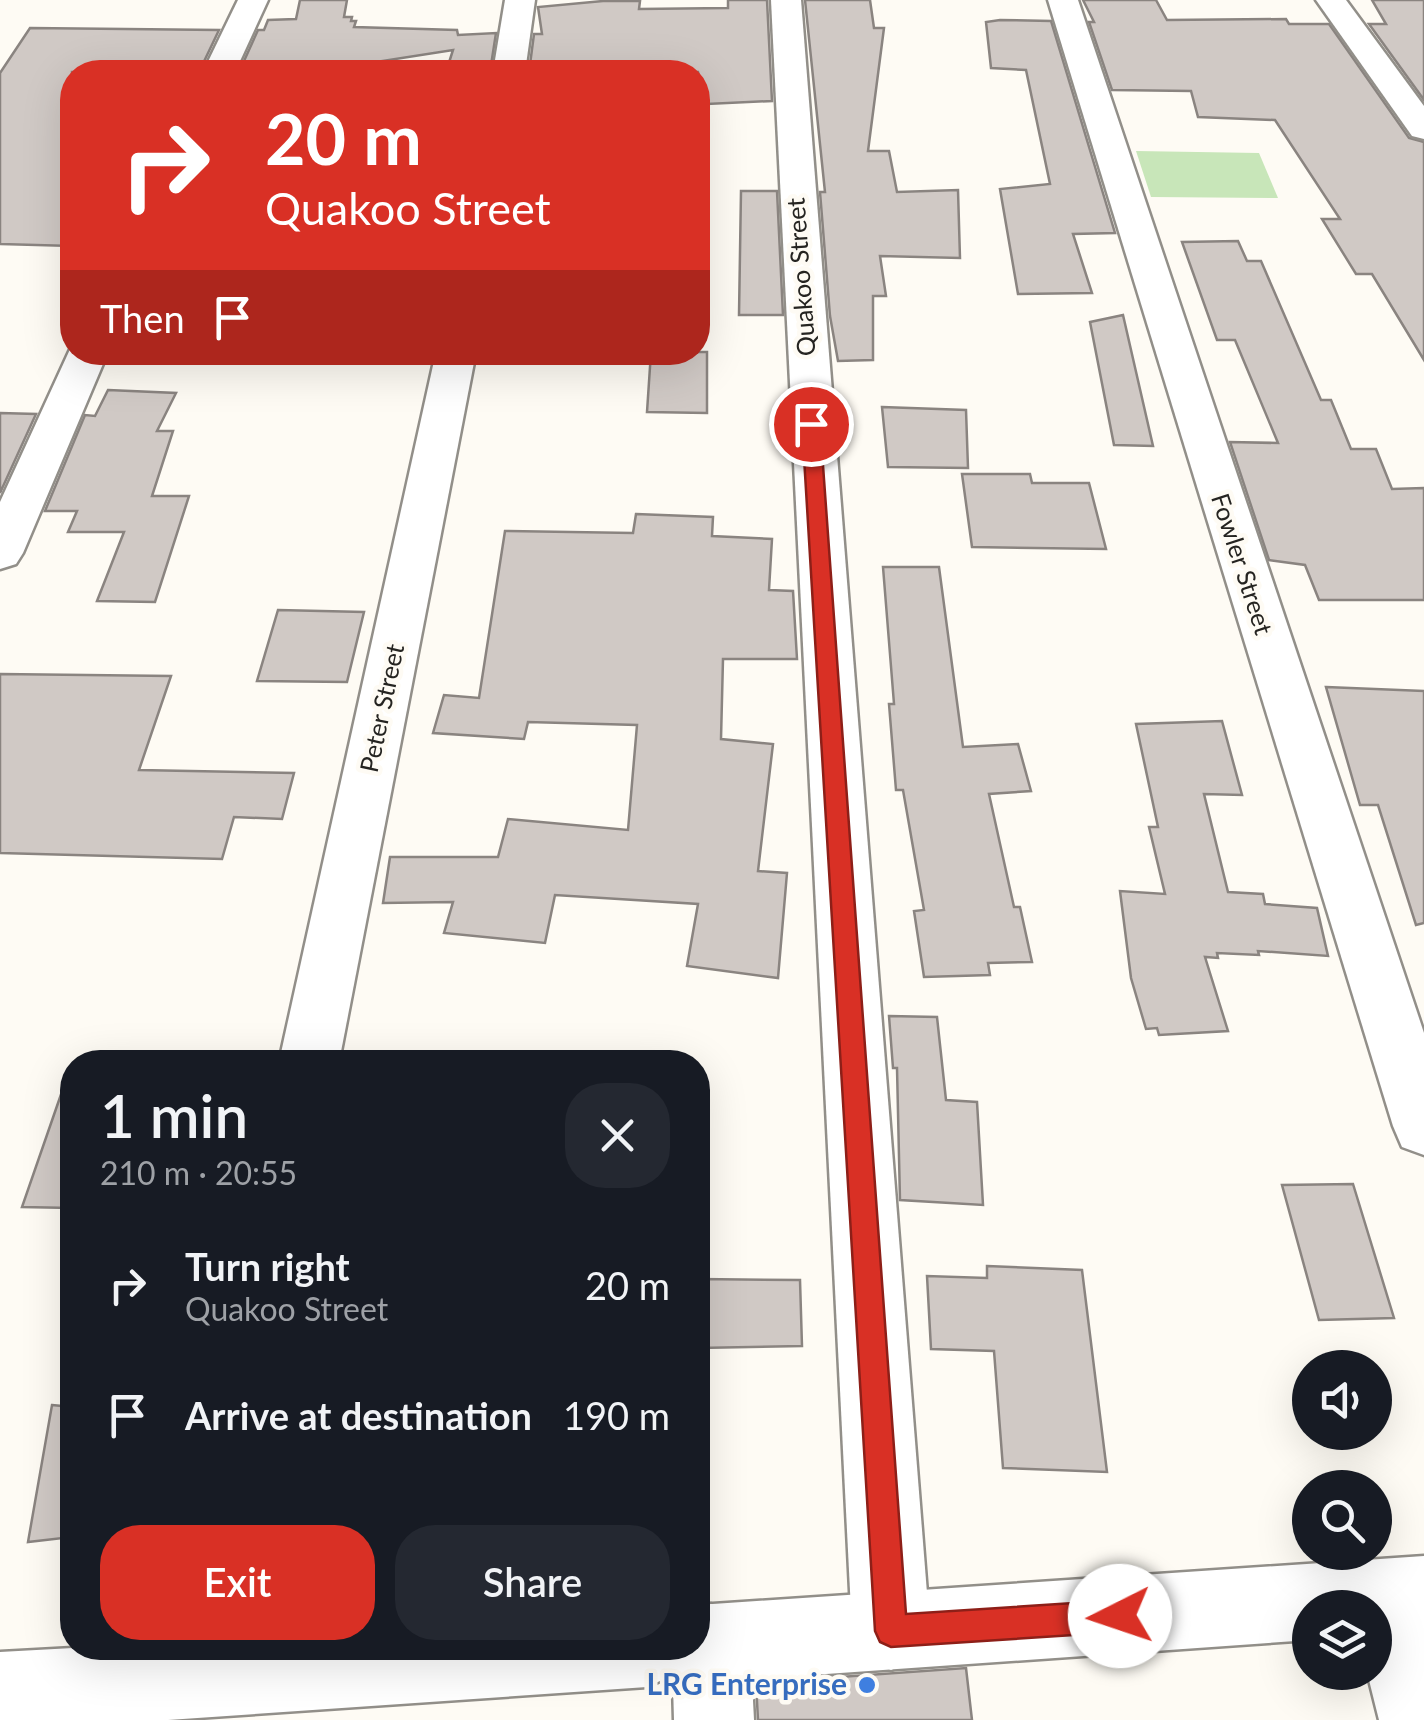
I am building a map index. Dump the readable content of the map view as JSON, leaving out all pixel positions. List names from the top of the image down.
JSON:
{
  "streets": {
    "street": ["Quakoo Street", "Fowler Street", "Peter Street"]
  },
  "places": ["LRG Enterprise"],
  "page": {
    "turn": ["20 m", "Quakoo Street"],
    "then": "Then",
    "heading": ["1 min", "210 m · 20:55"],
    "list": [
      {
        "name": "Turn right",
        "note": "Quakoo Street",
        "value": "20 m"
      },
      {
        "name": "Arrive at destination",
        "value": "190 m"
      }
    ],
    "buttons": ["Exit", "Share"]
  }
}
